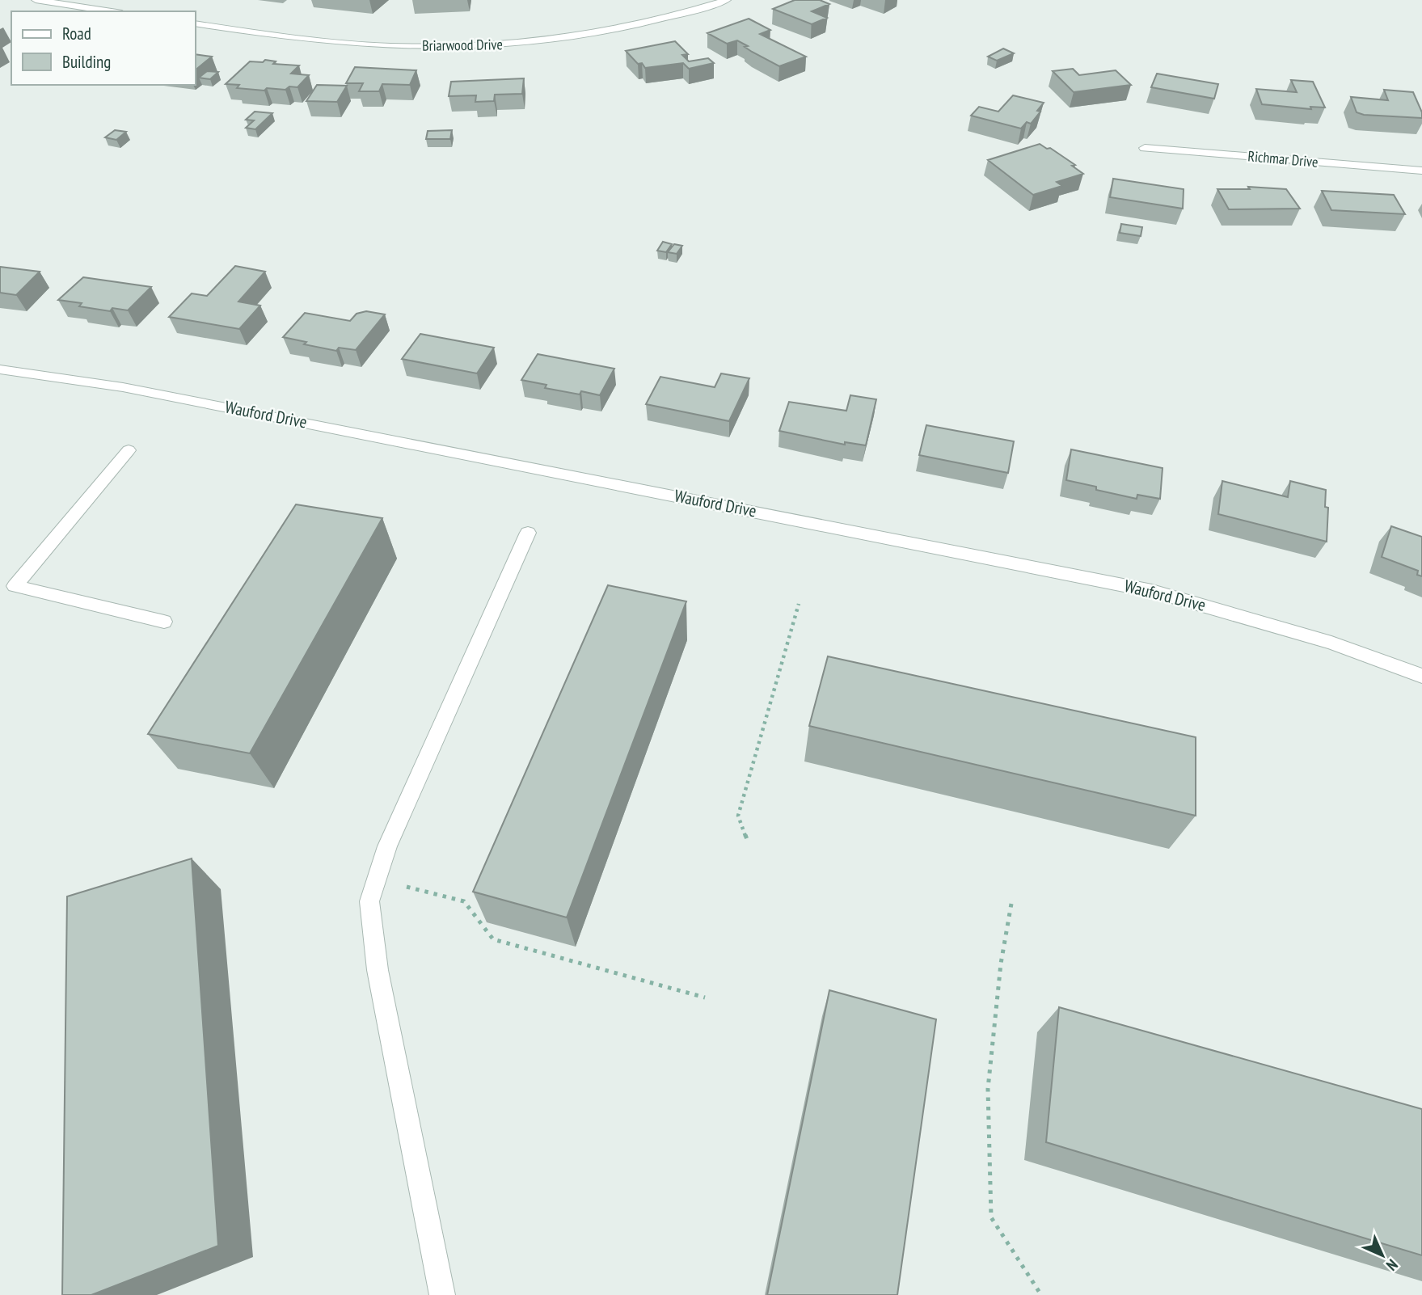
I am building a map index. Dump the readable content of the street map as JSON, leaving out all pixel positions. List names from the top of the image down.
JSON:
{
  "streets": {
    "street": ["Briarwood Drive", "Richmar Drive", "Wauford Drive"]
  },
  "legend": ["Road", "Building"],
  "north": "bottom right"
}
